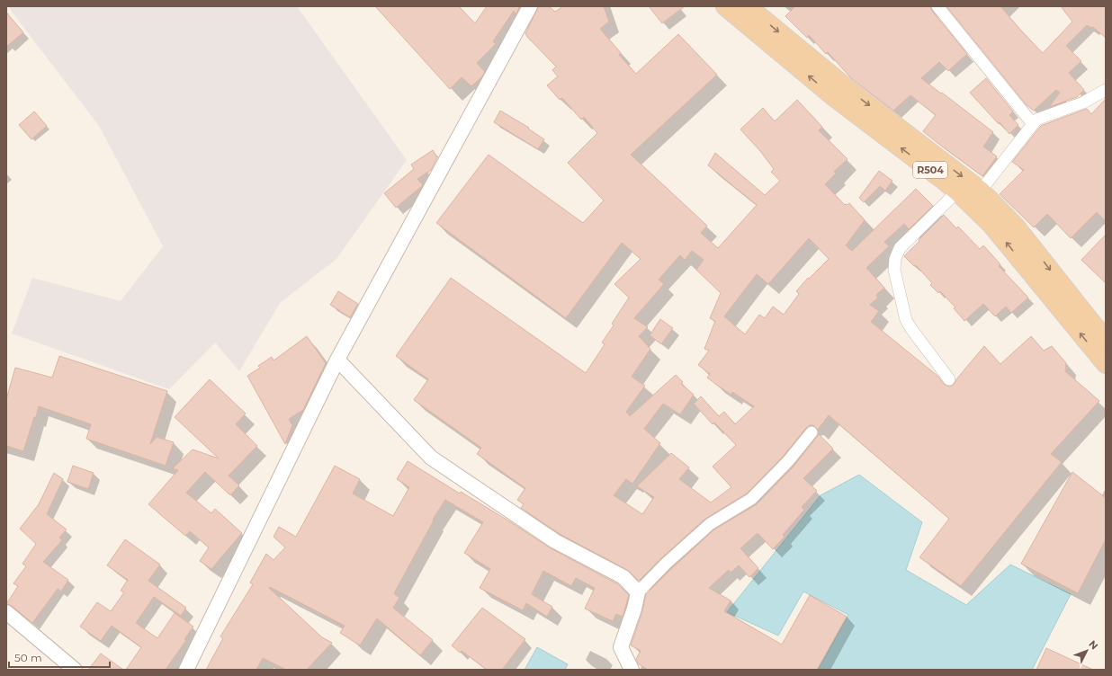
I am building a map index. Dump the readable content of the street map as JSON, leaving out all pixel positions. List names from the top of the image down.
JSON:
{
  "streets": {
    "main road": ["R504"]
  },
  "scale_bar": "50 m",
  "north": "top right"
}
